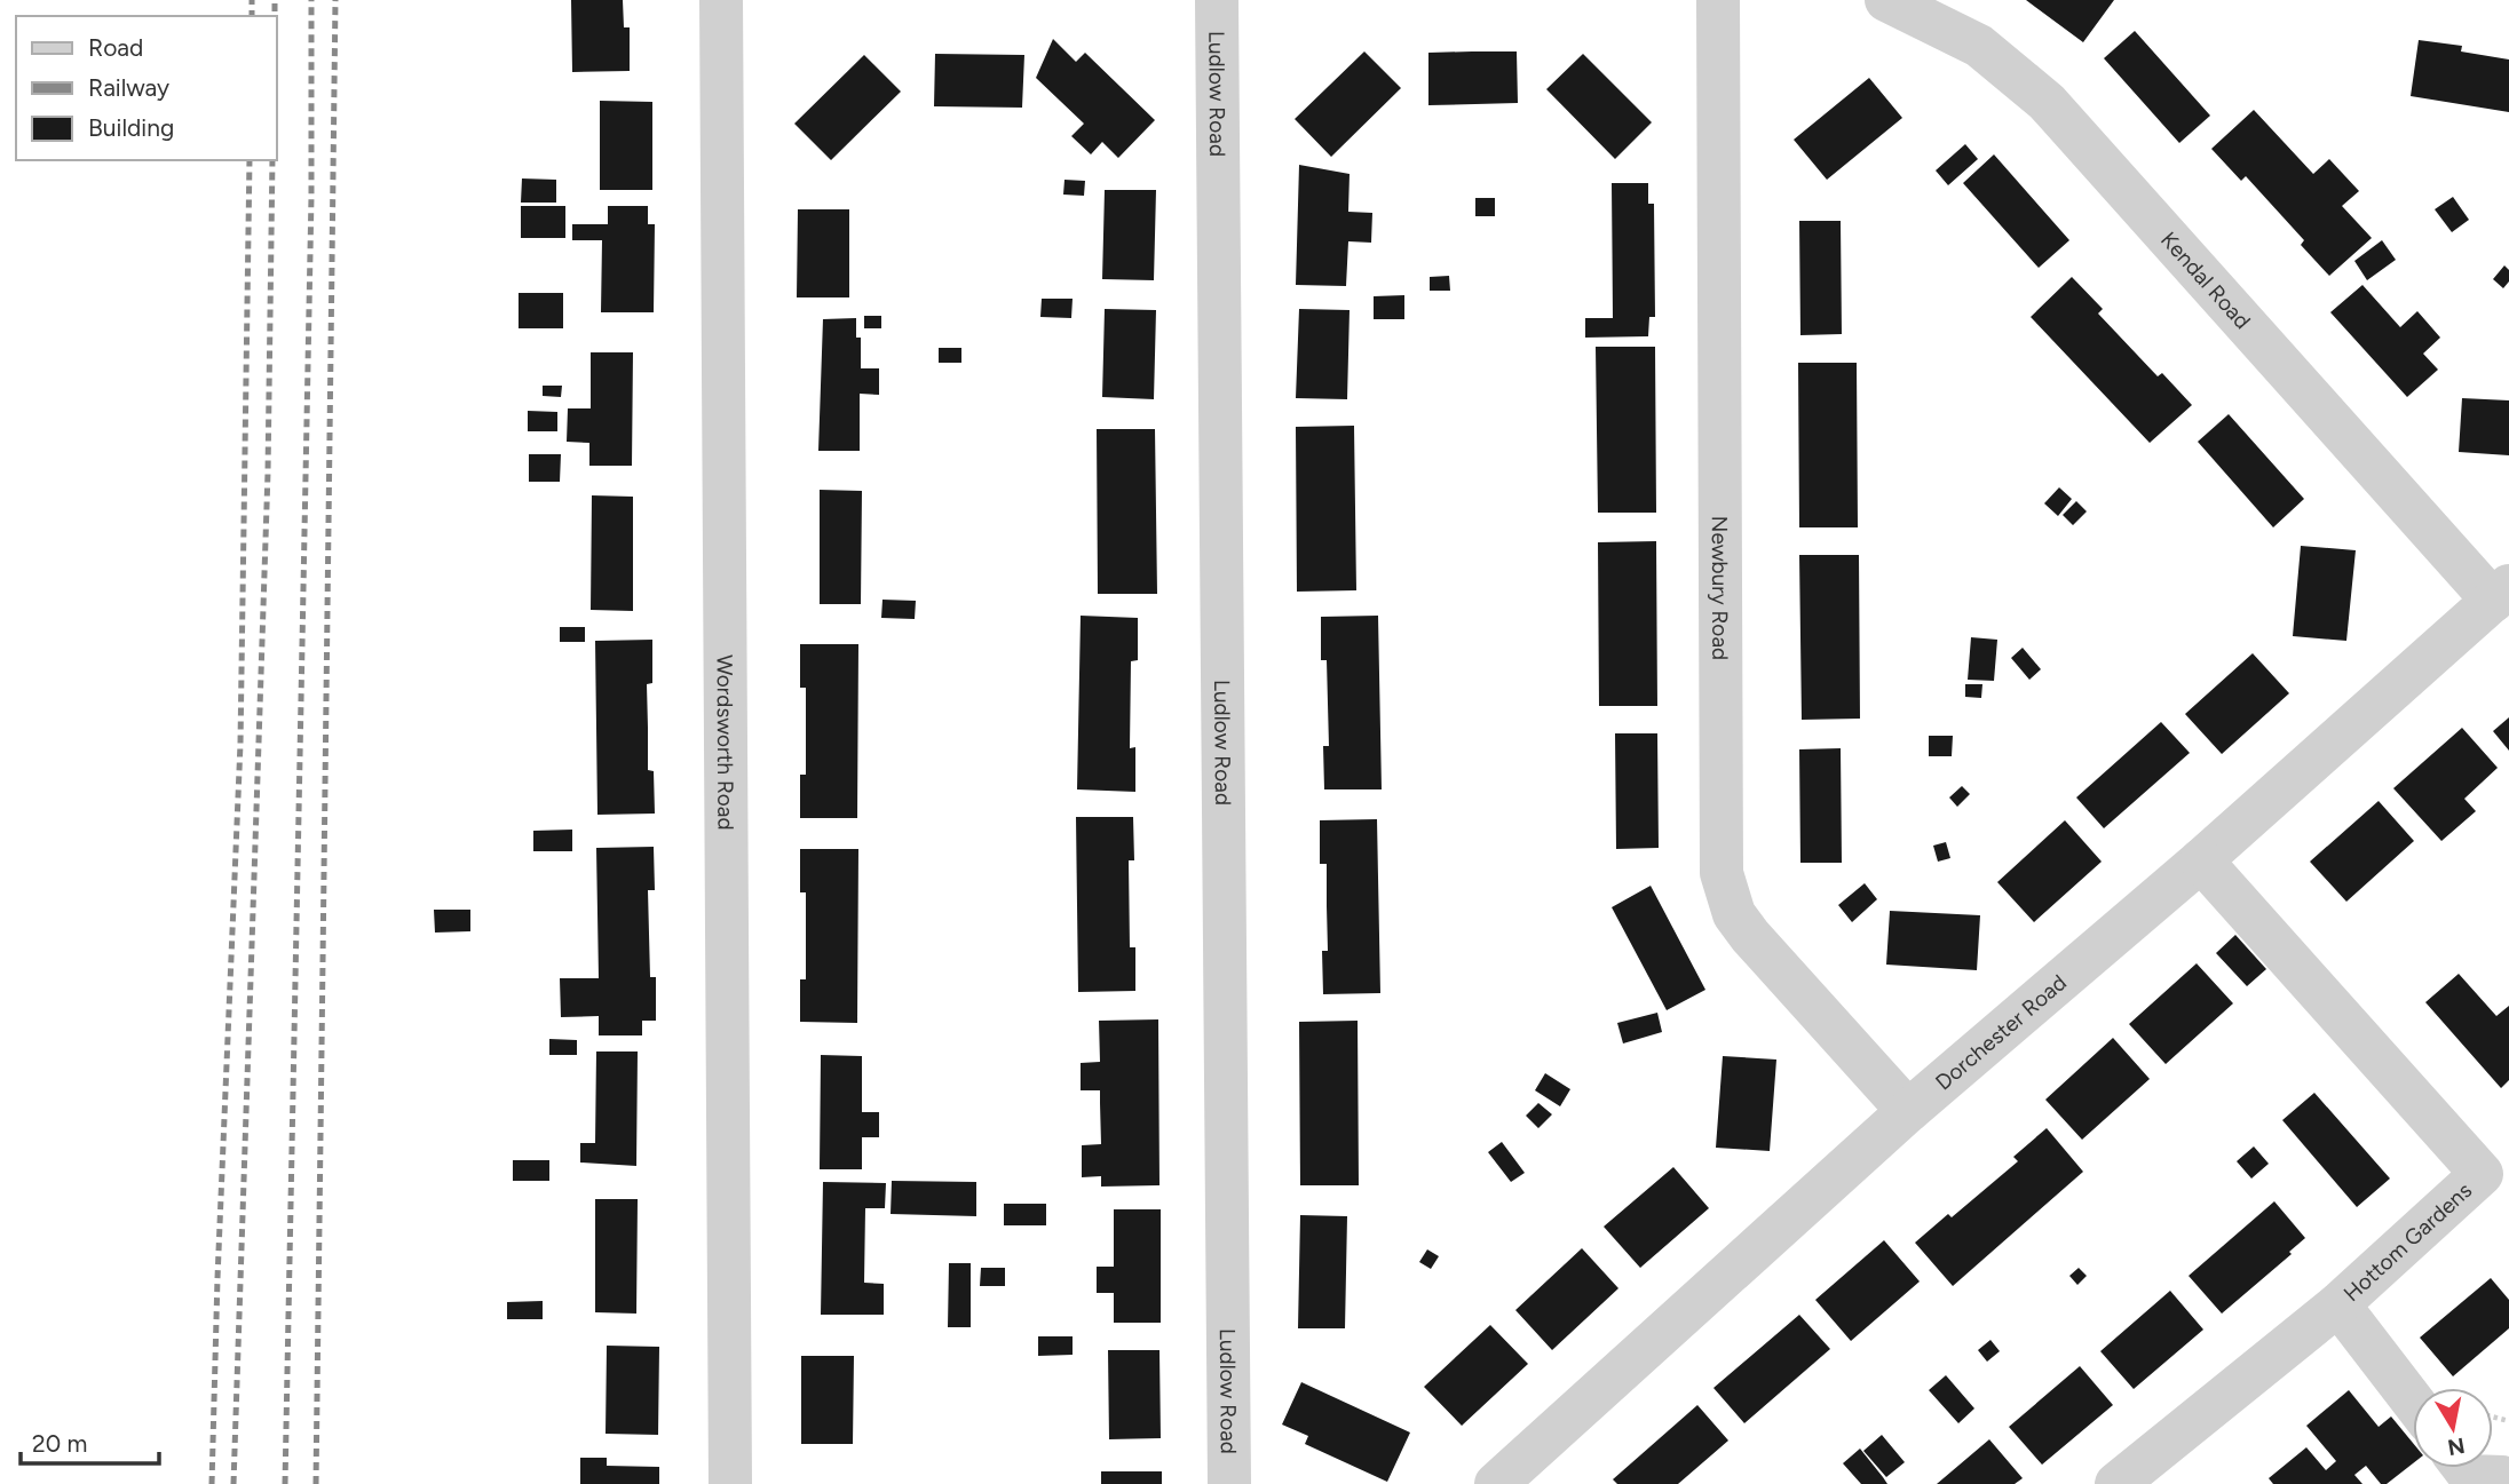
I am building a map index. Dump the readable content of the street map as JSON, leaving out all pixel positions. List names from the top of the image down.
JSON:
{
  "streets": {
    "street": [
      "Ludlow Road",
      "Kendal Road",
      "Newbury Road",
      "Wordsworth Road",
      "Dorchester Road",
      "Hottom Gardens"
    ]
  },
  "crossings": [
    ["Kendal Road", "Dorchester Road"],
    ["Newbury Road", "Dorchester Road"],
    ["Dorchester Road", "Hottom Gardens"]
  ],
  "legend": ["Road", "Railway", "Building"],
  "scale_bar": "20 m",
  "north": "bottom"
}
